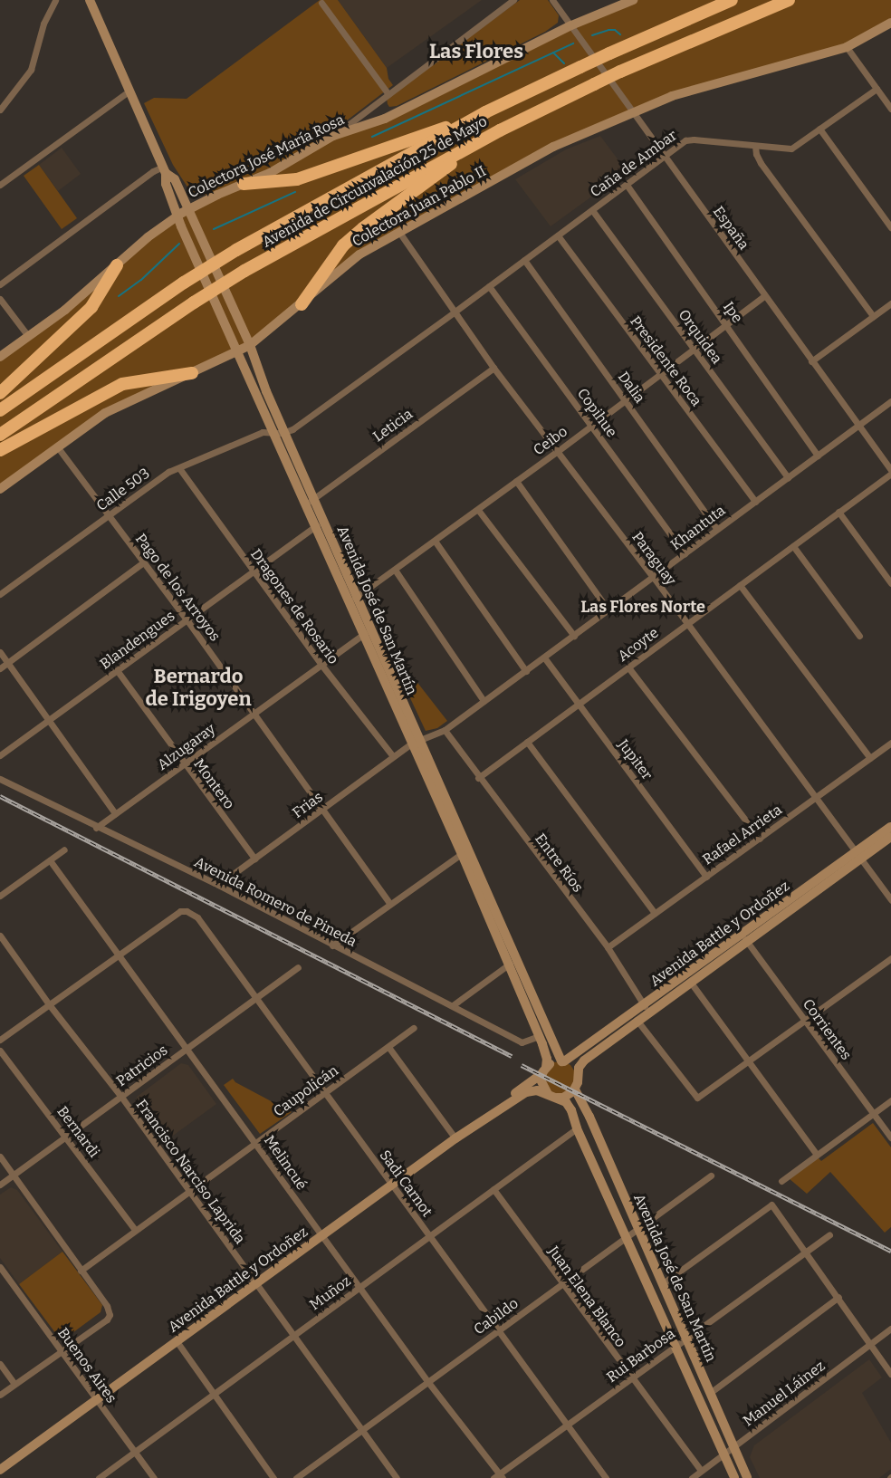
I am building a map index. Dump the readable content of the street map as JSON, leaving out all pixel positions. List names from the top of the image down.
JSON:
{
  "streets": {
    "highway": ["Avenida de Circunvalación 25 de Mayo"],
    "main road": [
      "Colectora José María Rosa",
      "Colectora Juan Pablo II",
      "Avenida José de San Martín",
      "Avenida Battle y Ordoñez"
    ],
    "street": [
      "Caña de Ambar",
      "España",
      "Ipe",
      "Orquidea",
      "Presidente Roca",
      "Dalia",
      "Copihue",
      "Leticia",
      "Ceibo",
      "Calle 503",
      "Khantuta",
      "Paraguay",
      "Pago de los Arroyos",
      "Dragones de Rosario",
      "Blandengues",
      "Acoyte",
      "Alzugaray",
      "Jupiter",
      "Montero",
      "Frias",
      "Rafael Arrieta",
      "Entre Ríos",
      "Avenida Romero de Pineda",
      "Corrientes",
      "Patricios",
      "Caupolicán",
      "Bernardi",
      "Melincué",
      "Francisco Narciso Laprida",
      "Sadi Carnot",
      "Muñoz",
      "Juan Elena Blanco",
      "Cabildo",
      "Rui Barbosa",
      "Buenos Aires",
      "Manuel Láinez"
    ]
  },
  "crossings": [
    ["Colectora José María Rosa", "España"],
    ["Colectora José María Rosa", "Avenida José de San Martín"],
    ["Caña de Ambar", "España"],
    ["Caña de Ambar", "Ipe"],
    ["Caña de Ambar", "Orquidea"],
    ["Caña de Ambar", "Presidente Roca"],
    ["Caña de Ambar", "Dalia"],
    ["Caña de Ambar", "Copihue"],
    ["Caña de Ambar", "Calle 503"],
    ["Caña de Ambar", "Paraguay"],
    ["Caña de Ambar", "Avenida José de San Martín"],
    ["Colectora Juan Pablo II", "España"],
    ["Colectora Juan Pablo II", "Paraguay"],
    ["Colectora Juan Pablo II", "Pago de los Arroyos"],
    ["Colectora Juan Pablo II", "Avenida José de San Martín"],
    ["España", "Ceibo"],
    ["España", "Khantuta"],
    ["España", "Acoyte"],
    ["Ipe", "Ceibo"],
    ["Ipe", "Khantuta"],
    ["Orquidea", "Ceibo"],
    ["Orquidea", "Khantuta"],
    ["Presidente Roca", "Ceibo"],
    ["Presidente Roca", "Khantuta"],
    ["Dalia", "Ceibo"],
    ["Dalia", "Khantuta"],
    ["Copihue", "Ceibo"],
    ["Copihue", "Khantuta"],
    ["Leticia", "Paraguay"],
    ["Leticia", "Avenida José de San Martín"],
    ["Ceibo", "Paraguay"],
    ["Ceibo", "Avenida José de San Martín"],
    ["Calle 503", "Pago de los Arroyos"],
    ["Calle 503", "Dragones de Rosario"],
    ["Calle 503", "Avenida José de San Martín"],
    ["Khantuta", "Paraguay"],
    ["Khantuta", "Avenida José de San Martín"],
    ["Khantuta", "Jupiter"],
    ["Khantuta", "Frias"],
    ["Khantuta", "Entre Ríos"],
    ["Paraguay", "Acoyte"],
    ["Paraguay", "Rafael Arrieta"],
    ["Paraguay", "Avenida Battle y Ordoñez"],
    ["Pago de los Arroyos", "Blandengues"],
    ["Pago de los Arroyos", "Alzugaray"],
    ["Pago de los Arroyos", "Frias"],
    ["Dragones de Rosario", "Blandengues"],
    ["Dragones de Rosario", "Alzugaray"],
    ["Dragones de Rosario", "Frias"],
    ["Avenida José de San Martín", "Blandengues"],
    ["Avenida José de San Martín", "Alzugaray"],
    ["Avenida José de San Martín", "Frias"],
    ["Avenida José de San Martín", "Avenida Romero de Pineda"],
    ["Avenida José de San Martín", "Avenida Battle y Ordoñez"],
    ["Avenida José de San Martín", "Muñoz"],
    ["Avenida José de San Martín", "Cabildo"],
    ["Avenida José de San Martín", "Rui Barbosa"],
    ["Avenida José de San Martín", "Manuel Láinez"],
    ["Blandengues", "Montero"],
    ["Acoyte", "Jupiter"],
    ["Acoyte", "Entre Ríos"],
    ["Alzugaray", "Montero"],
    ["Alzugaray", "Avenida Romero de Pineda"],
    ["Jupiter", "Rafael Arrieta"],
    ["Montero", "Frias"],
    ["Frias", "Avenida Romero de Pineda"],
    ["Rafael Arrieta", "Entre Ríos"],
    ["Entre Ríos", "Avenida Battle y Ordoñez"],
    ["Avenida Battle y Ordoñez", "Corrientes"],
    ["Avenida Battle y Ordoñez", "Melincué"],
    ["Avenida Battle y Ordoñez", "Francisco Narciso Laprida"],
    ["Avenida Battle y Ordoñez", "Sadi Carnot"],
    ["Avenida Battle y Ordoñez", "Buenos Aires"],
    ["Patricios", "Bernardi"],
    ["Patricios", "Melincué"],
    ["Patricios", "Francisco Narciso Laprida"],
    ["Patricios", "Sadi Carnot"],
    ["Caupolicán", "Bernardi"],
    ["Caupolicán", "Melincué"],
    ["Caupolicán", "Francisco Narciso Laprida"],
    ["Caupolicán", "Sadi Carnot"],
    ["Melincué", "Sadi Carnot"],
    ["Melincué", "Muñoz"],
    ["Melincué", "Cabildo"],
    ["Melincué", "Rui Barbosa"],
    ["Francisco Narciso Laprida", "Muñoz"],
    ["Francisco Narciso Laprida", "Cabildo"],
    ["Sadi Carnot", "Muñoz"],
    ["Sadi Carnot", "Cabildo"],
    ["Sadi Carnot", "Rui Barbosa"],
    ["Muñoz", "Juan Elena Blanco"],
    ["Muñoz", "Buenos Aires"],
    ["Juan Elena Blanco", "Cabildo"],
    ["Juan Elena Blanco", "Rui Barbosa"],
    ["Juan Elena Blanco", "Manuel Láinez"]
  ],
  "districts": ["Las Flores", "Las Flores Norte", "Bernardo de Irigoyen"]
}
